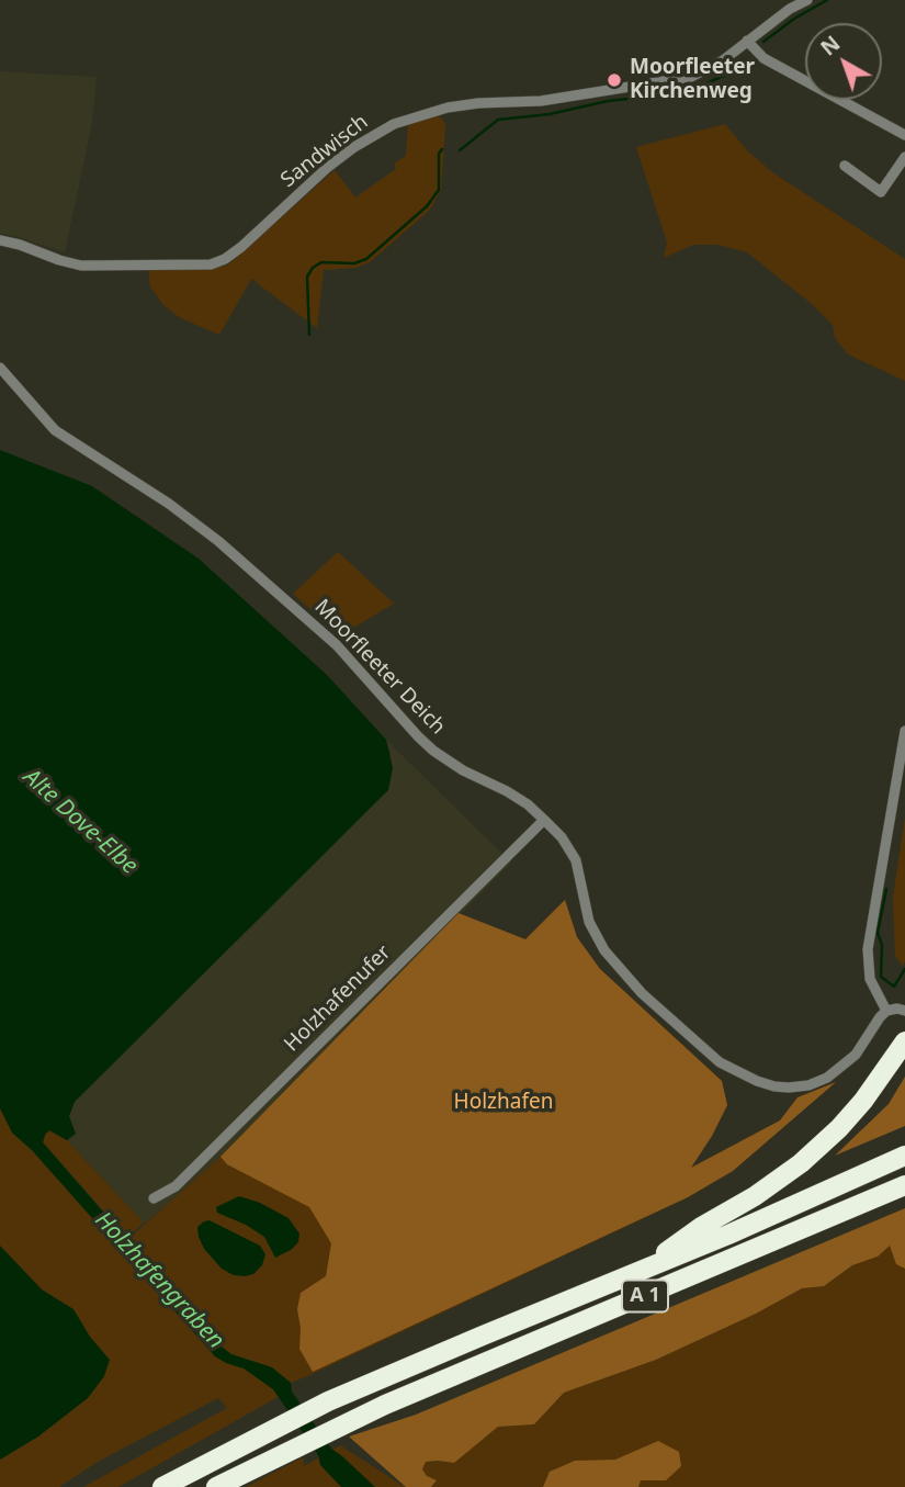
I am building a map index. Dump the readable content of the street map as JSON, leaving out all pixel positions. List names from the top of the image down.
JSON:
{
  "streets": {
    "highway": ["A 1"],
    "street": ["Sandwisch", "Moorfleeter Deich", "Holzhafenufer"]
  },
  "crossings": [
    ["Moorfleeter Deich", "Holzhafenufer"]
  ],
  "water": ["Alte Dove-Elbe", "Holzhafengraben"],
  "parks": ["Holzhafen"],
  "places": ["Moorfleeter Kirchenweg"],
  "north": "top left"
}
